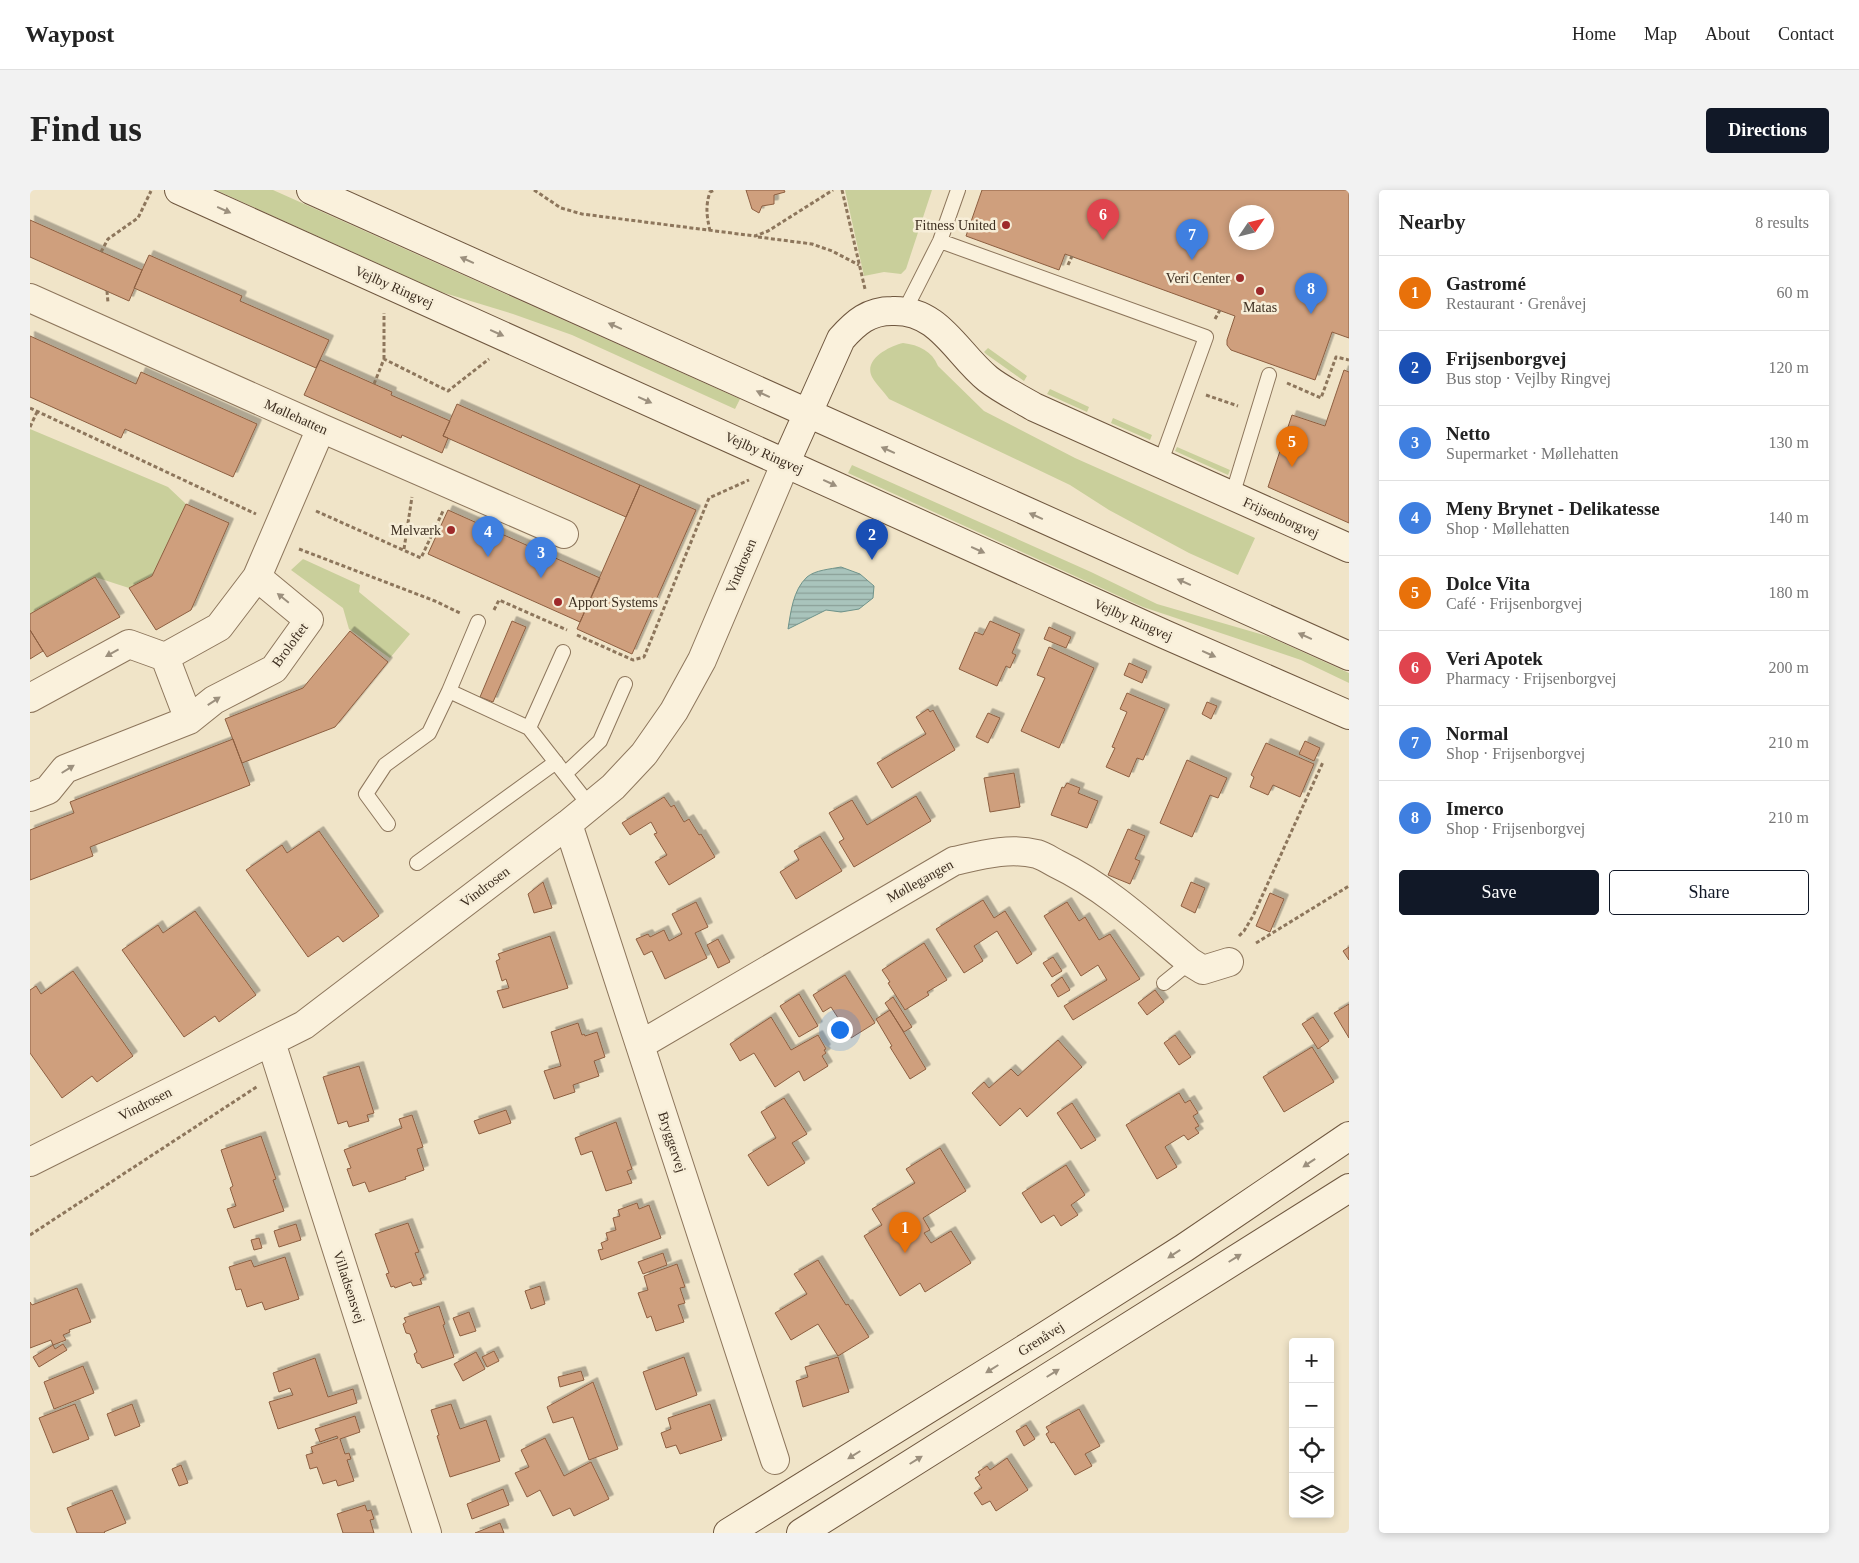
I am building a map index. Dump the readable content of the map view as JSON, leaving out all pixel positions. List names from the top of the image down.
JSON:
{
  "streets": {
    "street": [
      "Vejlby Ringvej",
      "Møllehatten",
      "Frijsenborgvej",
      "Vindrosen",
      "Broloftet",
      "Møllegangen",
      "Bryggervej",
      "Villadsensvej",
      "Grenåvej"
    ]
  },
  "crossings": [
    ["Vejlby Ringvej", "Frijsenborgvej"],
    ["Vejlby Ringvej", "Vindrosen"],
    ["Frijsenborgvej", "Vindrosen"],
    ["Vindrosen", "Bryggervej"],
    ["Vindrosen", "Villadsensvej"],
    ["Møllegangen", "Bryggervej"]
  ],
  "places": [
    "Fitness United",
    "Veri Center",
    "Matas",
    "Melværk",
    "Apport Systems"
  ],
  "north": "top right",
  "page": {
    "header": "Waypost",
    "nav": [
      "Home",
      "Map",
      "About",
      "Contact"
    ],
    "buttons": [
      "Directions",
      ["Save", "Share"]
    ],
    "title": "Find us",
    "heading": ["Nearby", "8 results"],
    "pins": [
      "6",
      "7",
      "8",
      "5",
      "4",
      "2",
      "3",
      "1"
    ],
    "list": [
      {
        "mark": "1",
        "name": "Gastromé",
        "note": "Restaurant · Grenåvej",
        "value": "60 m"
      },
      {
        "mark": "2",
        "name": "Frijsenborgvej",
        "note": "Bus stop · Vejlby Ringvej",
        "value": "120 m"
      },
      {
        "mark": "3",
        "name": "Netto",
        "note": "Supermarket · Møllehatten",
        "value": "130 m"
      },
      {
        "mark": "4",
        "name": "Meny Brynet - Delikatesse",
        "note": "Shop · Møllehatten",
        "value": "140 m"
      },
      {
        "mark": "5",
        "name": "Dolce Vita",
        "note": "Café · Frijsenborgvej",
        "value": "180 m"
      },
      {
        "mark": "6",
        "name": "Veri Apotek",
        "note": "Pharmacy · Frijsenborgvej",
        "value": "200 m"
      },
      {
        "mark": "7",
        "name": "Normal",
        "note": "Shop · Frijsenborgvej",
        "value": "210 m"
      },
      {
        "mark": "8",
        "name": "Imerco",
        "note": "Shop · Frijsenborgvej",
        "value": "210 m"
      }
    ],
    "map_buttons": ["+", "−"]
  }
}
